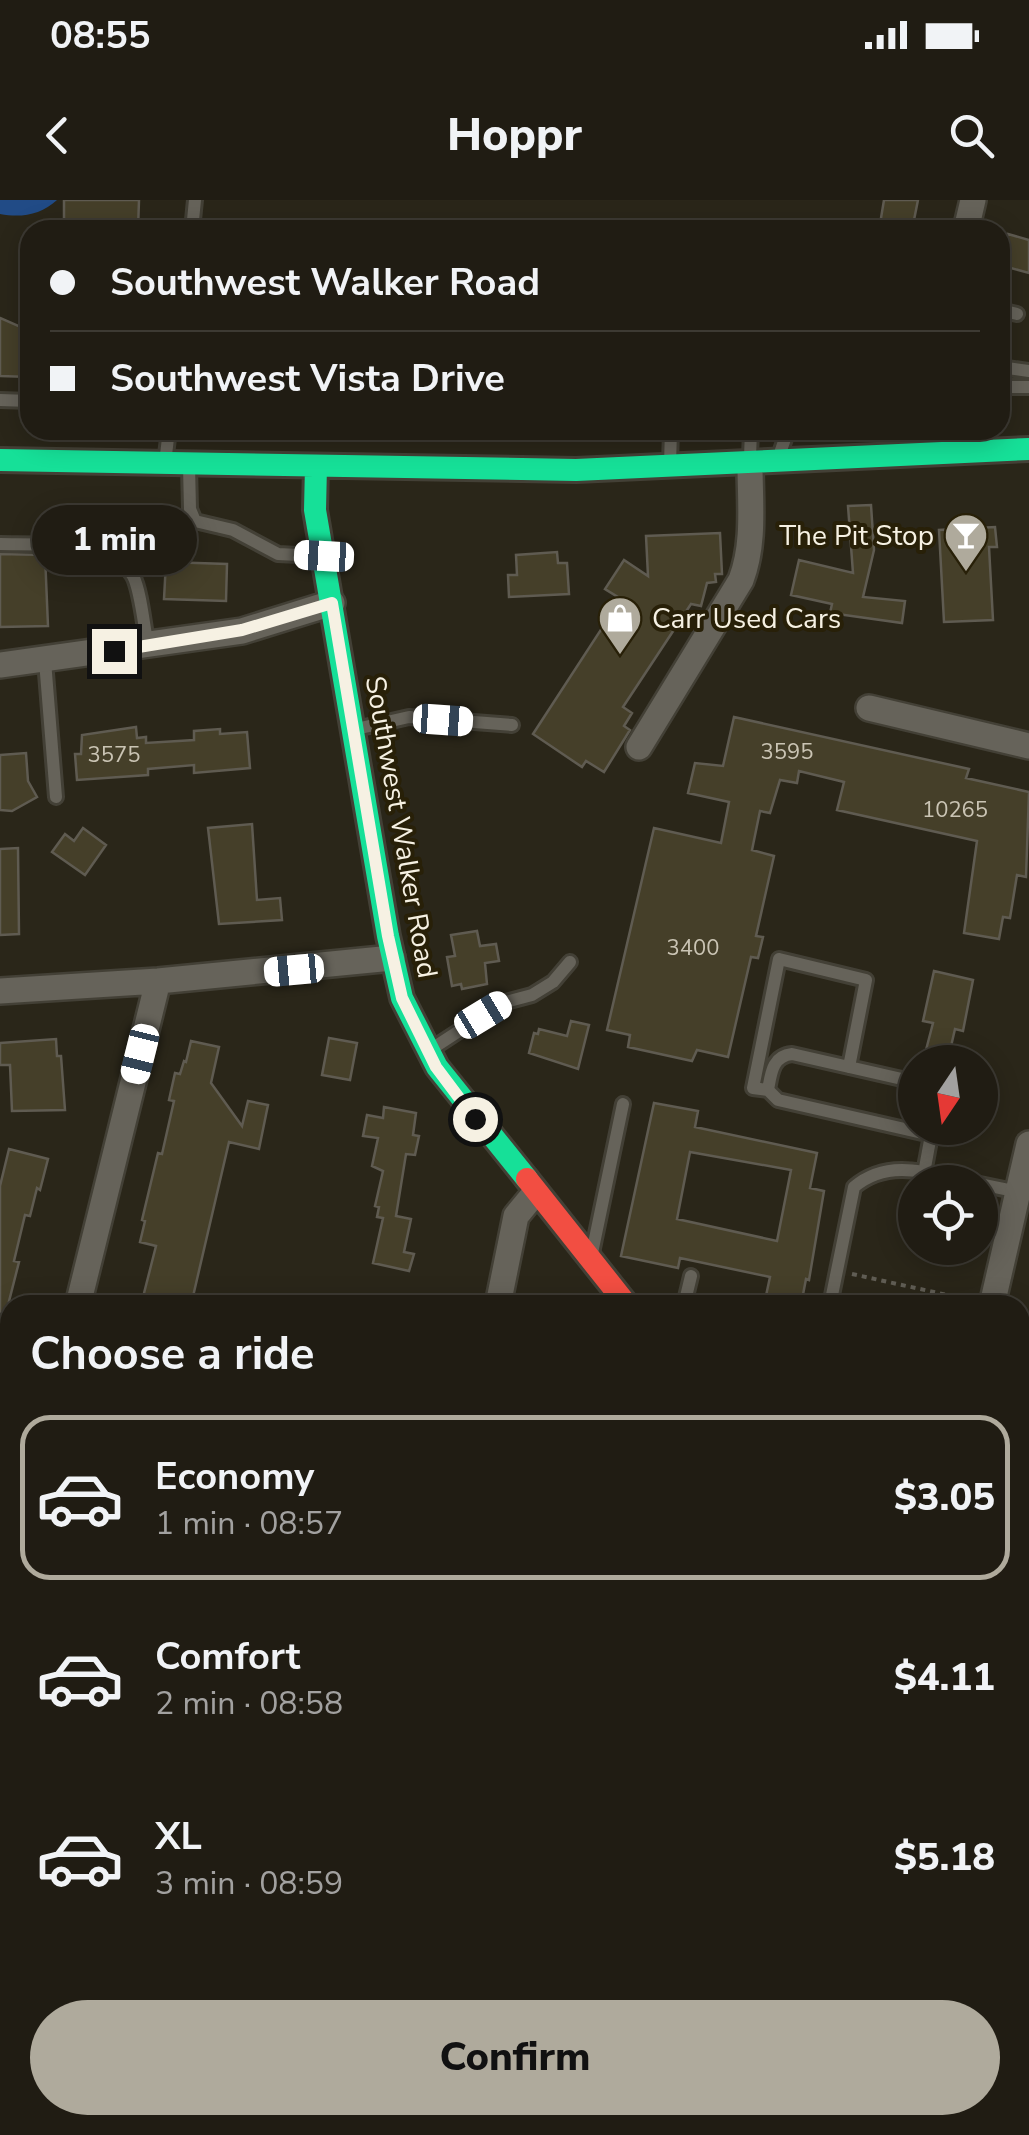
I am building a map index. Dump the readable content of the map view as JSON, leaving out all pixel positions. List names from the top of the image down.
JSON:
{
  "streets": {
    "main road": ["Southwest Walker Road"]
  },
  "places": {
    "bar": ["The Pit Stop"],
    "shop": ["Carr Used Cars"]
  },
  "house_numbers": [
    "3595",
    "3575",
    "10265",
    "3400"
  ],
  "north": "bottom",
  "page": {
    "status": "08:55",
    "header": "Hoppr",
    "banner": ["Southwest Walker Road", "Southwest Vista Drive"],
    "bubble": "1 min",
    "heading": "Choose a ride",
    "list": [
      {
        "name": "Economy",
        "note": "1 min · 08:57",
        "value": "$3.05"
      },
      {
        "name": "Comfort",
        "note": "2 min · 08:58",
        "value": "$4.11"
      },
      {
        "name": "XL",
        "note": "3 min · 08:59",
        "value": "$5.18"
      }
    ],
    "buttons": "Confirm"
  }
}
